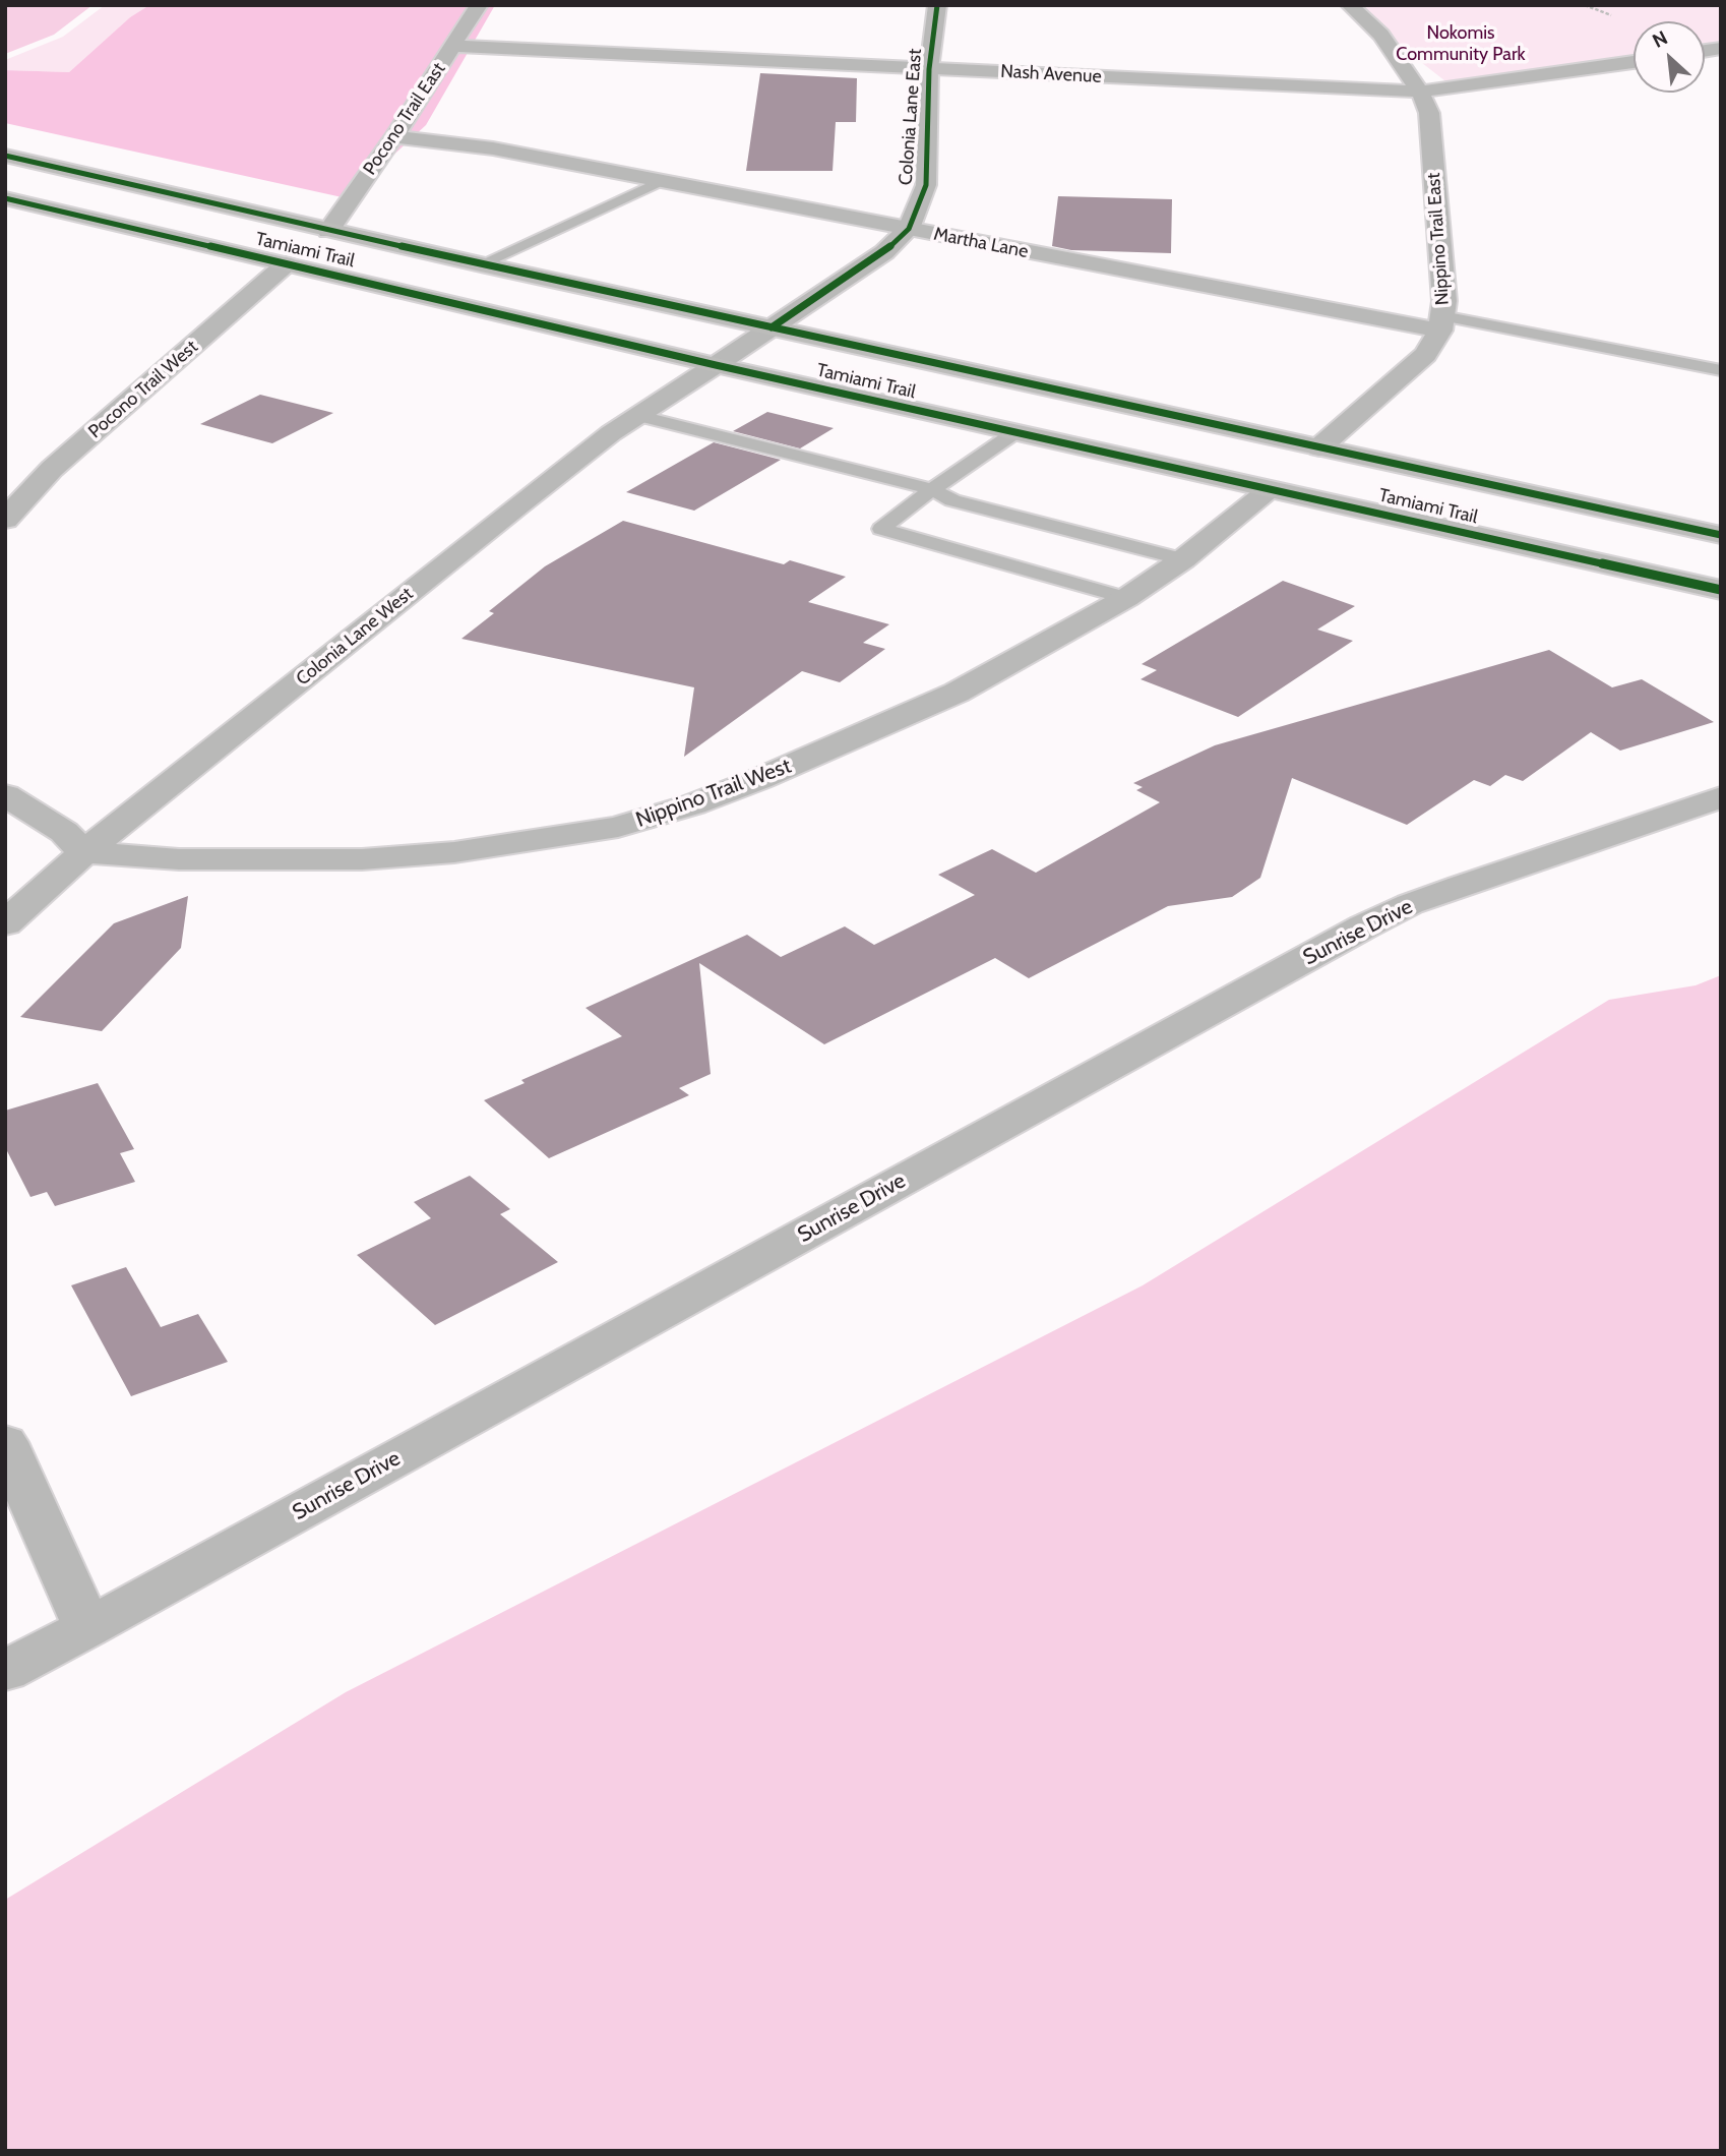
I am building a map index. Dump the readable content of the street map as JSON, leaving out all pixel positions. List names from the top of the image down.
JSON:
{
  "streets": {
    "main road": ["Tamiami Trail"],
    "street": [
      "Nash Avenue",
      "Colonia Lane East",
      "Pocono Trail East",
      "Nippino Trail East",
      "Martha Lane",
      "Pocono Trail West",
      "Colonia Lane West",
      "Nippino Trail West",
      "Sunrise Drive"
    ]
  },
  "crossings": [
    ["Nash Avenue", "Colonia Lane East"],
    ["Nash Avenue", "Pocono Trail East"],
    ["Nash Avenue", "Nippino Trail East"],
    ["Colonia Lane East", "Martha Lane"],
    ["Colonia Lane East", "Tamiami Trail"],
    ["Colonia Lane East", "Colonia Lane West"],
    ["Pocono Trail East", "Martha Lane"],
    ["Pocono Trail East", "Tamiami Trail"],
    ["Nippino Trail East", "Martha Lane"],
    ["Nippino Trail East", "Tamiami Trail"],
    ["Tamiami Trail", "Pocono Trail West"],
    ["Tamiami Trail", "Colonia Lane West"],
    ["Tamiami Trail", "Nippino Trail West"],
    ["Colonia Lane West", "Nippino Trail West"]
  ],
  "parks": ["Nokomis Community Park"],
  "north": "top left"
}
